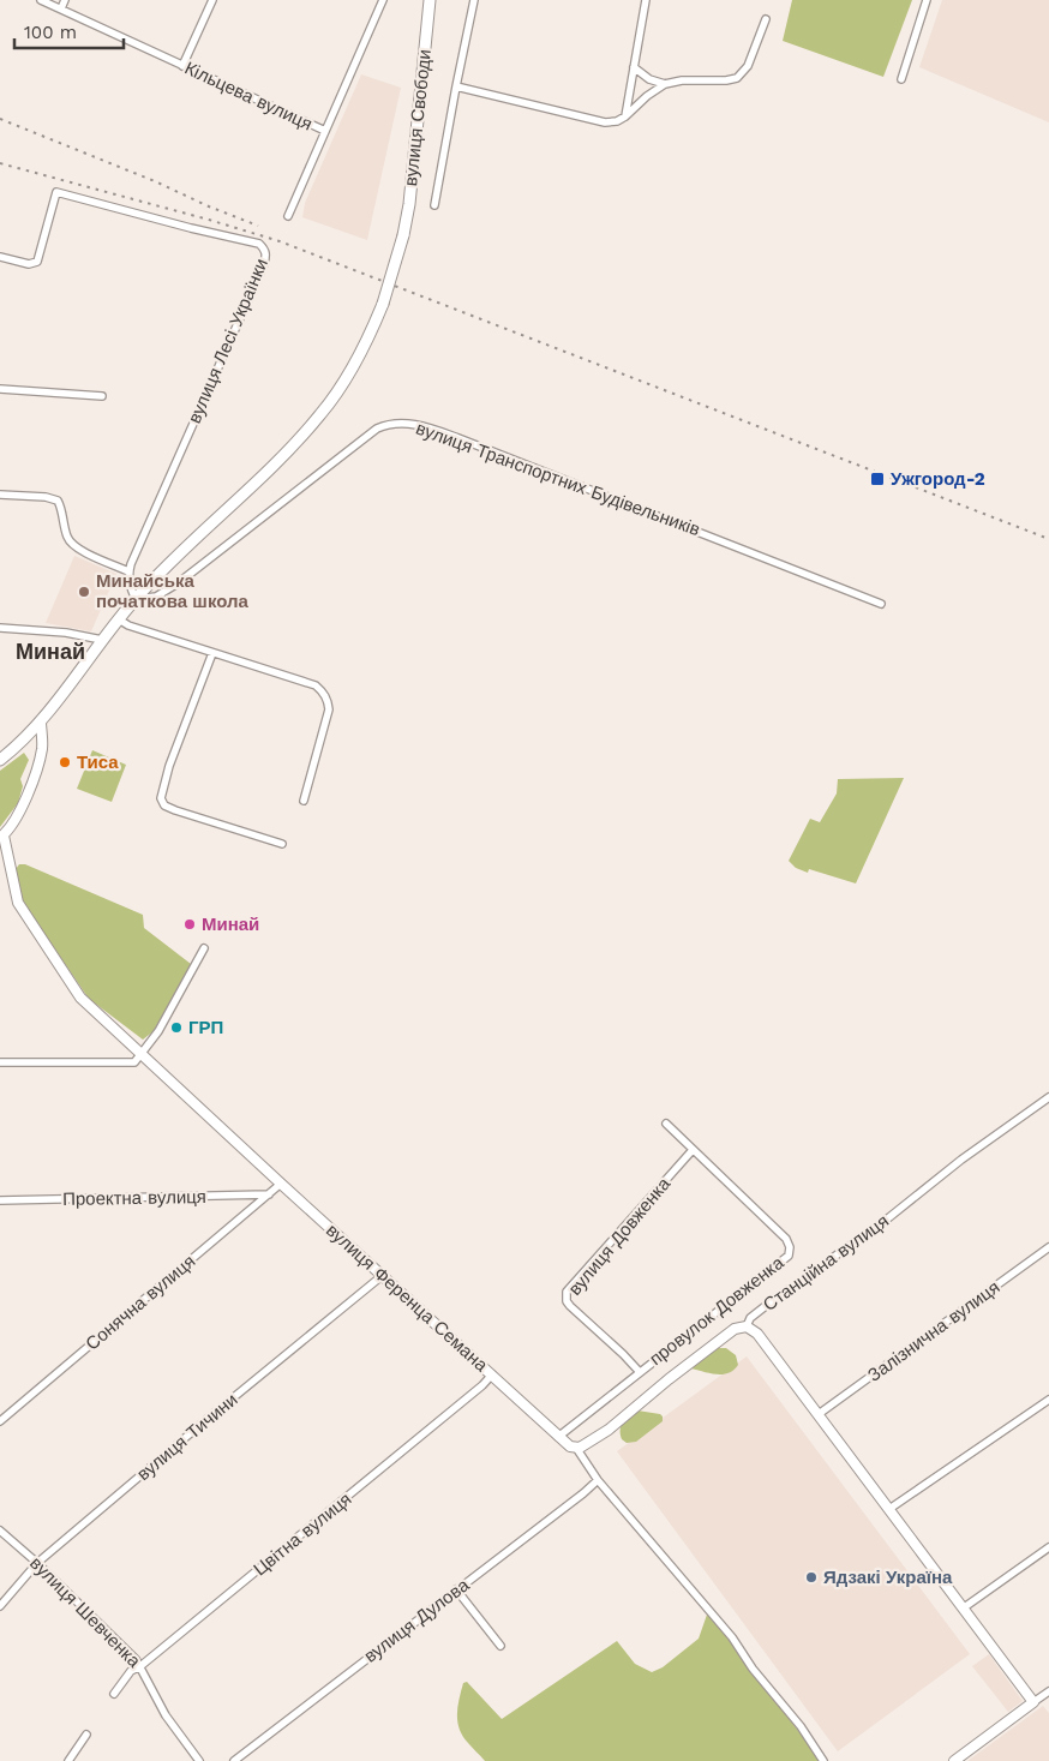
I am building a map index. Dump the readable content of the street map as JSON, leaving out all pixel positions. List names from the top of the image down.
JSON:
{
  "streets": {
    "main road": ["вулиця Свободи"],
    "street": [
      "Кільцева вулиця",
      "вулиця Лесі Українки",
      "вулиця Транспортних Будівельників",
      "Проектна вулиця",
      "вулиця Довженка",
      "Станційна вулиця",
      "вулиця Ференца Семана",
      "Сонячна вулиця",
      "провулок Довженка",
      "Залізнична вулиця",
      "вулиця Тичини",
      "Цвітна вулиця",
      "вулиця Шевченка",
      "вулиця Дулова"
    ]
  },
  "crossings": [
    ["вулиця Свободи", "вулиця Транспортних Будівельників"],
    ["Проектна вулиця", "Сонячна вулиця"],
    ["вулиця Довженка", "провулок Довженка"],
    ["Станційна вулиця", "вулиця Ференца Семана"],
    ["вулиця Ференца Семана", "Сонячна вулиця"],
    ["вулиця Ференца Семана", "провулок Довженка"],
    ["вулиця Ференца Семана", "вулиця Тичини"],
    ["вулиця Ференца Семана", "Цвітна вулиця"],
    ["вулиця Ференца Семана", "вулиця Дулова"],
    ["вулиця Тичини", "вулиця Шевченка"],
    ["Цвітна вулиця", "вулиця Шевченка"]
  ],
  "districts": ["Минай"],
  "places": {
    "transit": ["Ужгород-2"],
    "other": [
      "Минайська початкова школа",
      "Тиса",
      "Минай",
      "ГРП",
      "Ядзакі Україна"
    ]
  },
  "scale_bar": "100 m"
}
